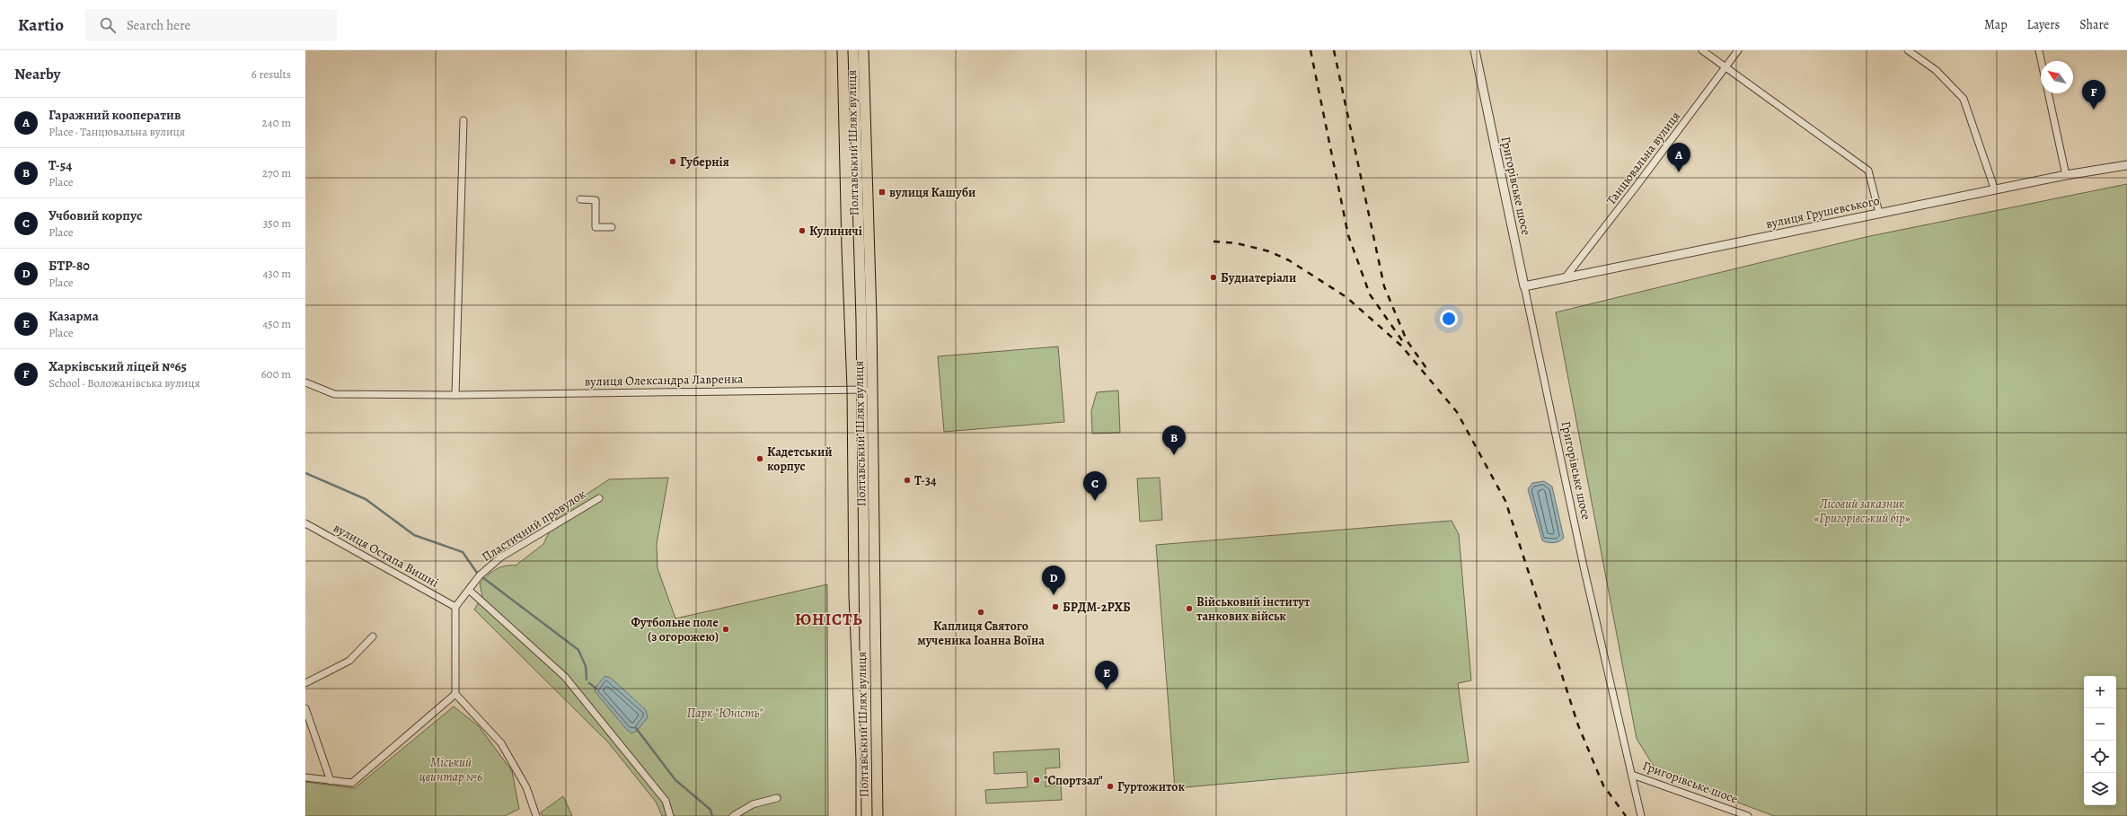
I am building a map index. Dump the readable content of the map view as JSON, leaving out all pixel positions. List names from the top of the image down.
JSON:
{
  "streets": {
    "main road": ["Полтавський Шлях вулиця"],
    "street": [
      "Танцювальна вулиця",
      "Григорівське шосе",
      "вулиця Грушевського",
      "вулиця Олександра Лавренка",
      "Пластичний провулок",
      "вулиця Остапа Вишні"
    ]
  },
  "crossings": [
    ["Полтавський Шлях вулиця", "вулиця Олександра Лавренка"],
    ["Танцювальна вулиця", "вулиця Грушевського"],
    ["Григорівське шосе", "вулиця Грушевського"],
    ["Пластичний провулок", "вулиця Остапа Вишні"]
  ],
  "districts": ["ЮНІСТЬ"],
  "parks": ["Лісовий заказник «Григорівський бір»", "Парк \"Юність\"", "Міський цвинтар №6"],
  "places": {
    "other": [
      "Губернія",
      "Кулиничі",
      "Будиатеріали",
      "Кадетський корпус",
      "T-34",
      "БРДМ-2РХБ",
      "Військовий інститут танкових військ",
      "Каплиця Святого мученика Іоанна Воїна",
      "Футбольне поле (з огорожею)",
      "\"Спортзал\"",
      "Гуртожиток"
    ],
    "transit": ["вулиця Кашуби"]
  },
  "north": "top left",
  "page": {
    "header": "Kartio",
    "search": "Search here",
    "nav": ["Map", "Layers", "Share"],
    "heading": ["Nearby", "6 results"],
    "pins": [
      "F",
      "A",
      "B",
      "C",
      "D",
      "E"
    ],
    "list": [
      {
        "mark": "A",
        "name": "Гаражний кооператив",
        "note": "Place · Танцювальна вулиця",
        "value": "240 m"
      },
      {
        "mark": "B",
        "name": "Т-54",
        "note": "Place",
        "value": "270 m"
      },
      {
        "mark": "C",
        "name": "Учбовий корпус",
        "note": "Place",
        "value": "350 m"
      },
      {
        "mark": "D",
        "name": "БТР-80",
        "note": "Place",
        "value": "430 m"
      },
      {
        "mark": "E",
        "name": "Казарма",
        "note": "Place",
        "value": "450 m"
      },
      {
        "mark": "F",
        "name": "Харківський ліцей №65",
        "note": "School · Воложанівська вулиця",
        "value": "600 m"
      }
    ],
    "map_buttons": ["+", "−"]
  }
}
